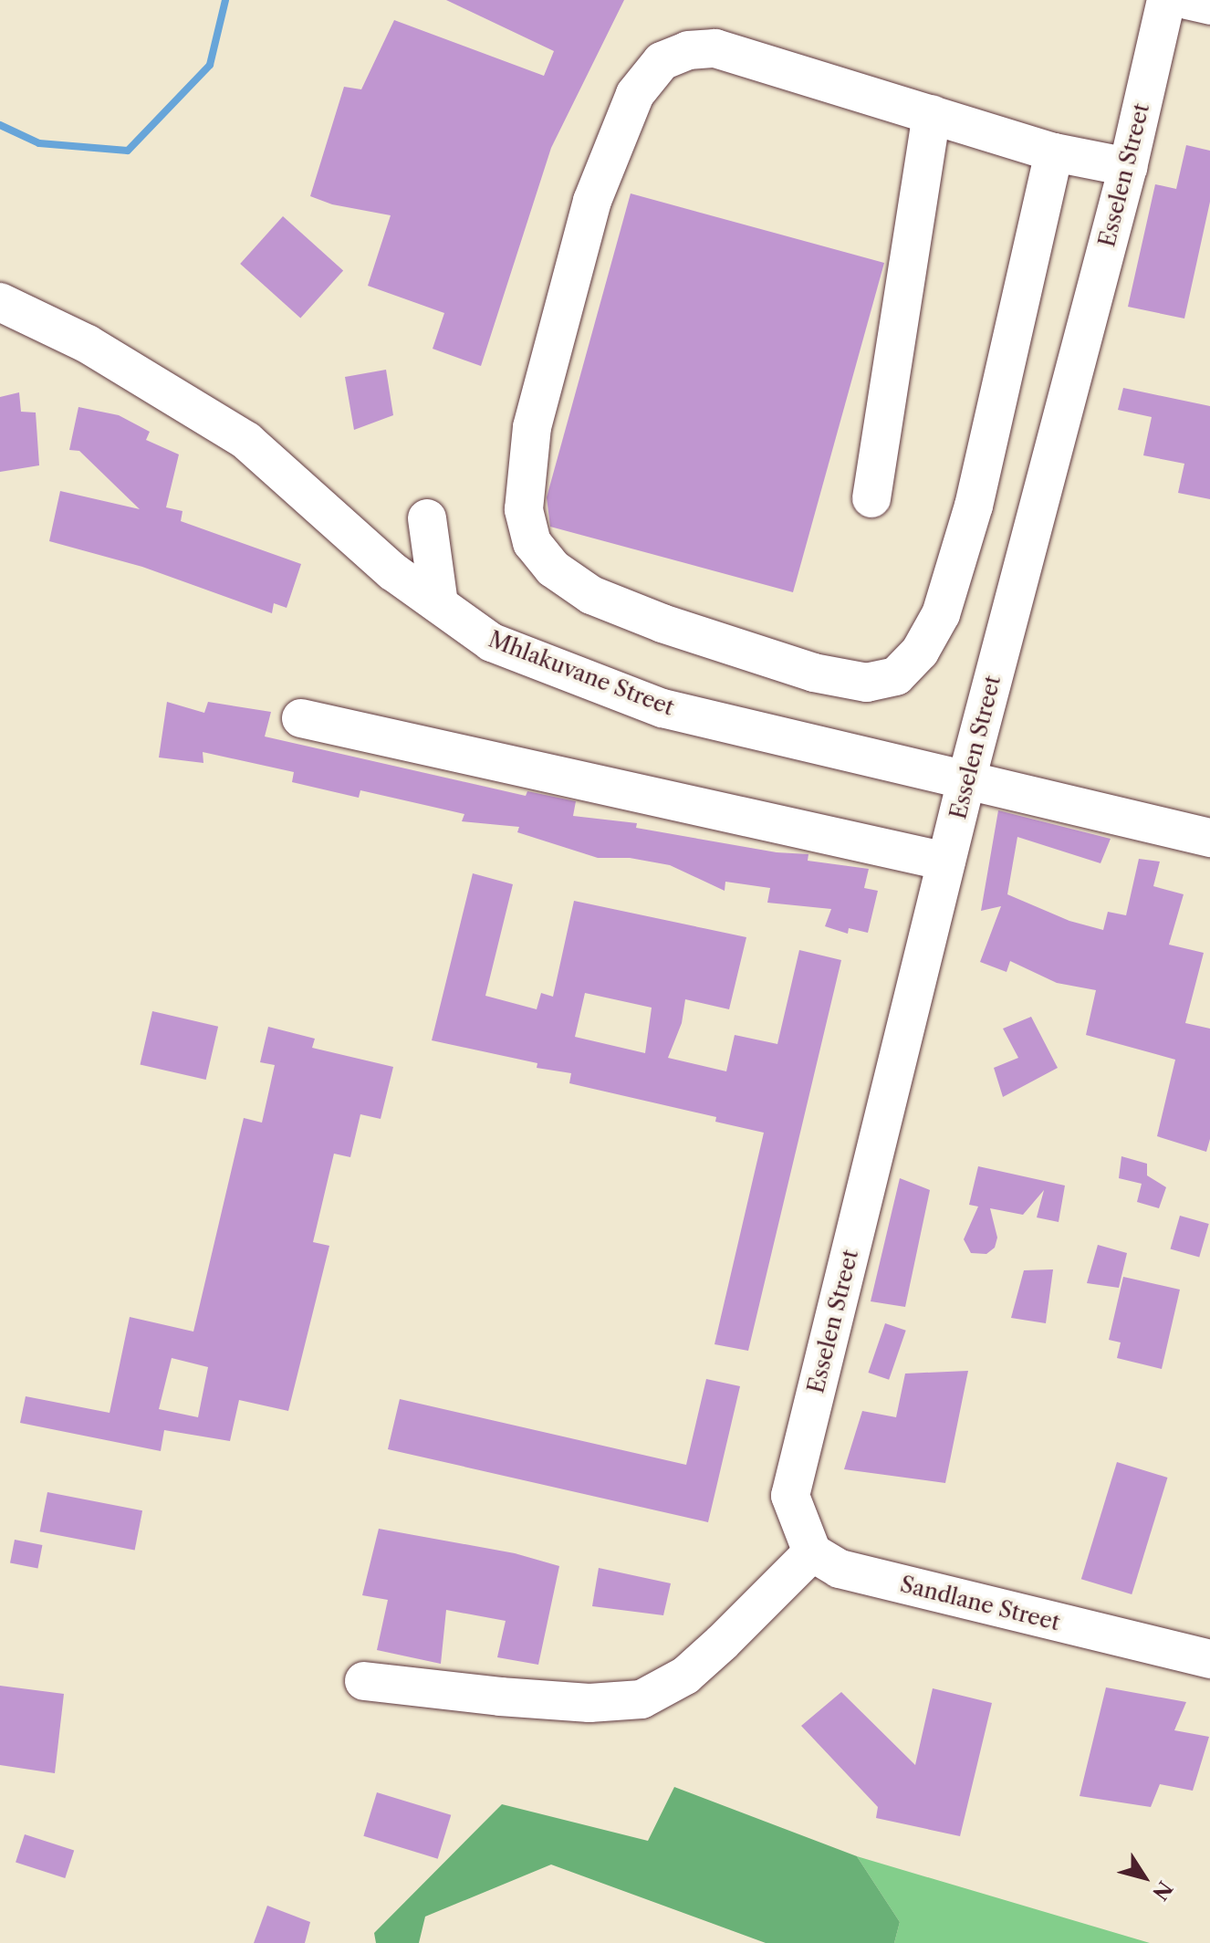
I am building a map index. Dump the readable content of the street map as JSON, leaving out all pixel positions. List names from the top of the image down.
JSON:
{
  "streets": {
    "street": ["Esselen Street", "Mhlakuvane Street", "Sandlane Street"]
  },
  "crossings": [
    ["Esselen Street", "Mhlakuvane Street"],
    ["Esselen Street", "Sandlane Street"]
  ],
  "north": "bottom right"
}
